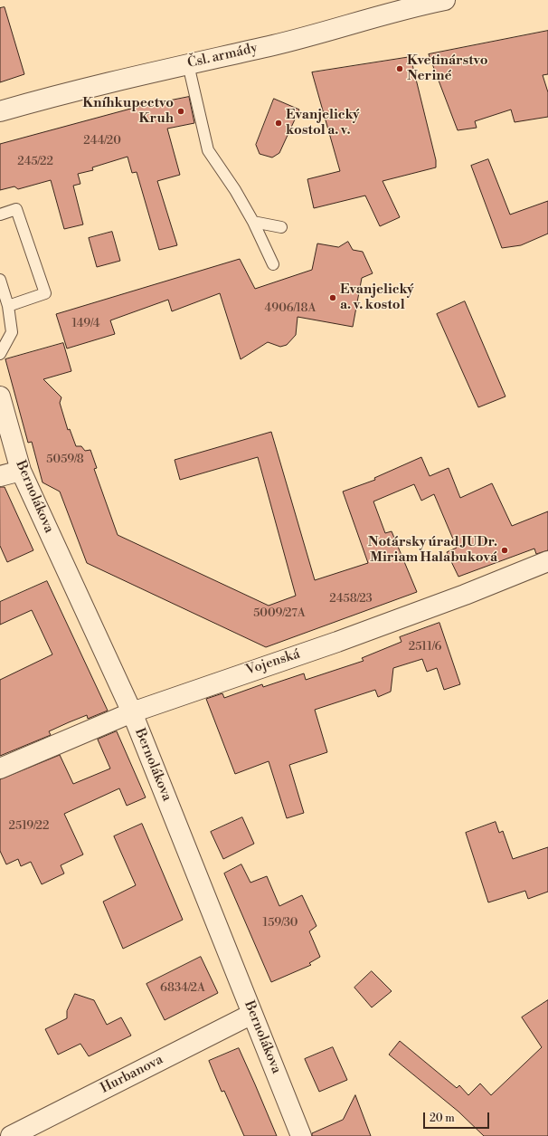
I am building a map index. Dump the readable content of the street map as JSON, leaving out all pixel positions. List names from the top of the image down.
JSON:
{
  "streets": {
    "street": [
      "Čsl. armády",
      "Bernolákova",
      "Vojenská",
      "Hurbanova"
    ]
  },
  "crossings": [
    ["Bernolákova", "Vojenská"],
    ["Bernolákova", "Hurbanova"]
  ],
  "places": [
    "Kvetinárstvo Neriné",
    "Kníhkupectvo Kruh",
    "Evanjelický kostol a. v.",
    "Evanjelický a. v. kostol",
    "Notársky úrad JUDr. Miriam Halabuková"
  ],
  "house_numbers": [
    "244/20",
    "245/22",
    "4906/18A",
    "149/4",
    "5059/8",
    "2458/23",
    "5009/27A",
    "2511/6",
    "2519/22",
    "159/30",
    "6834/2A"
  ],
  "scale_bar": "20 m"
}
